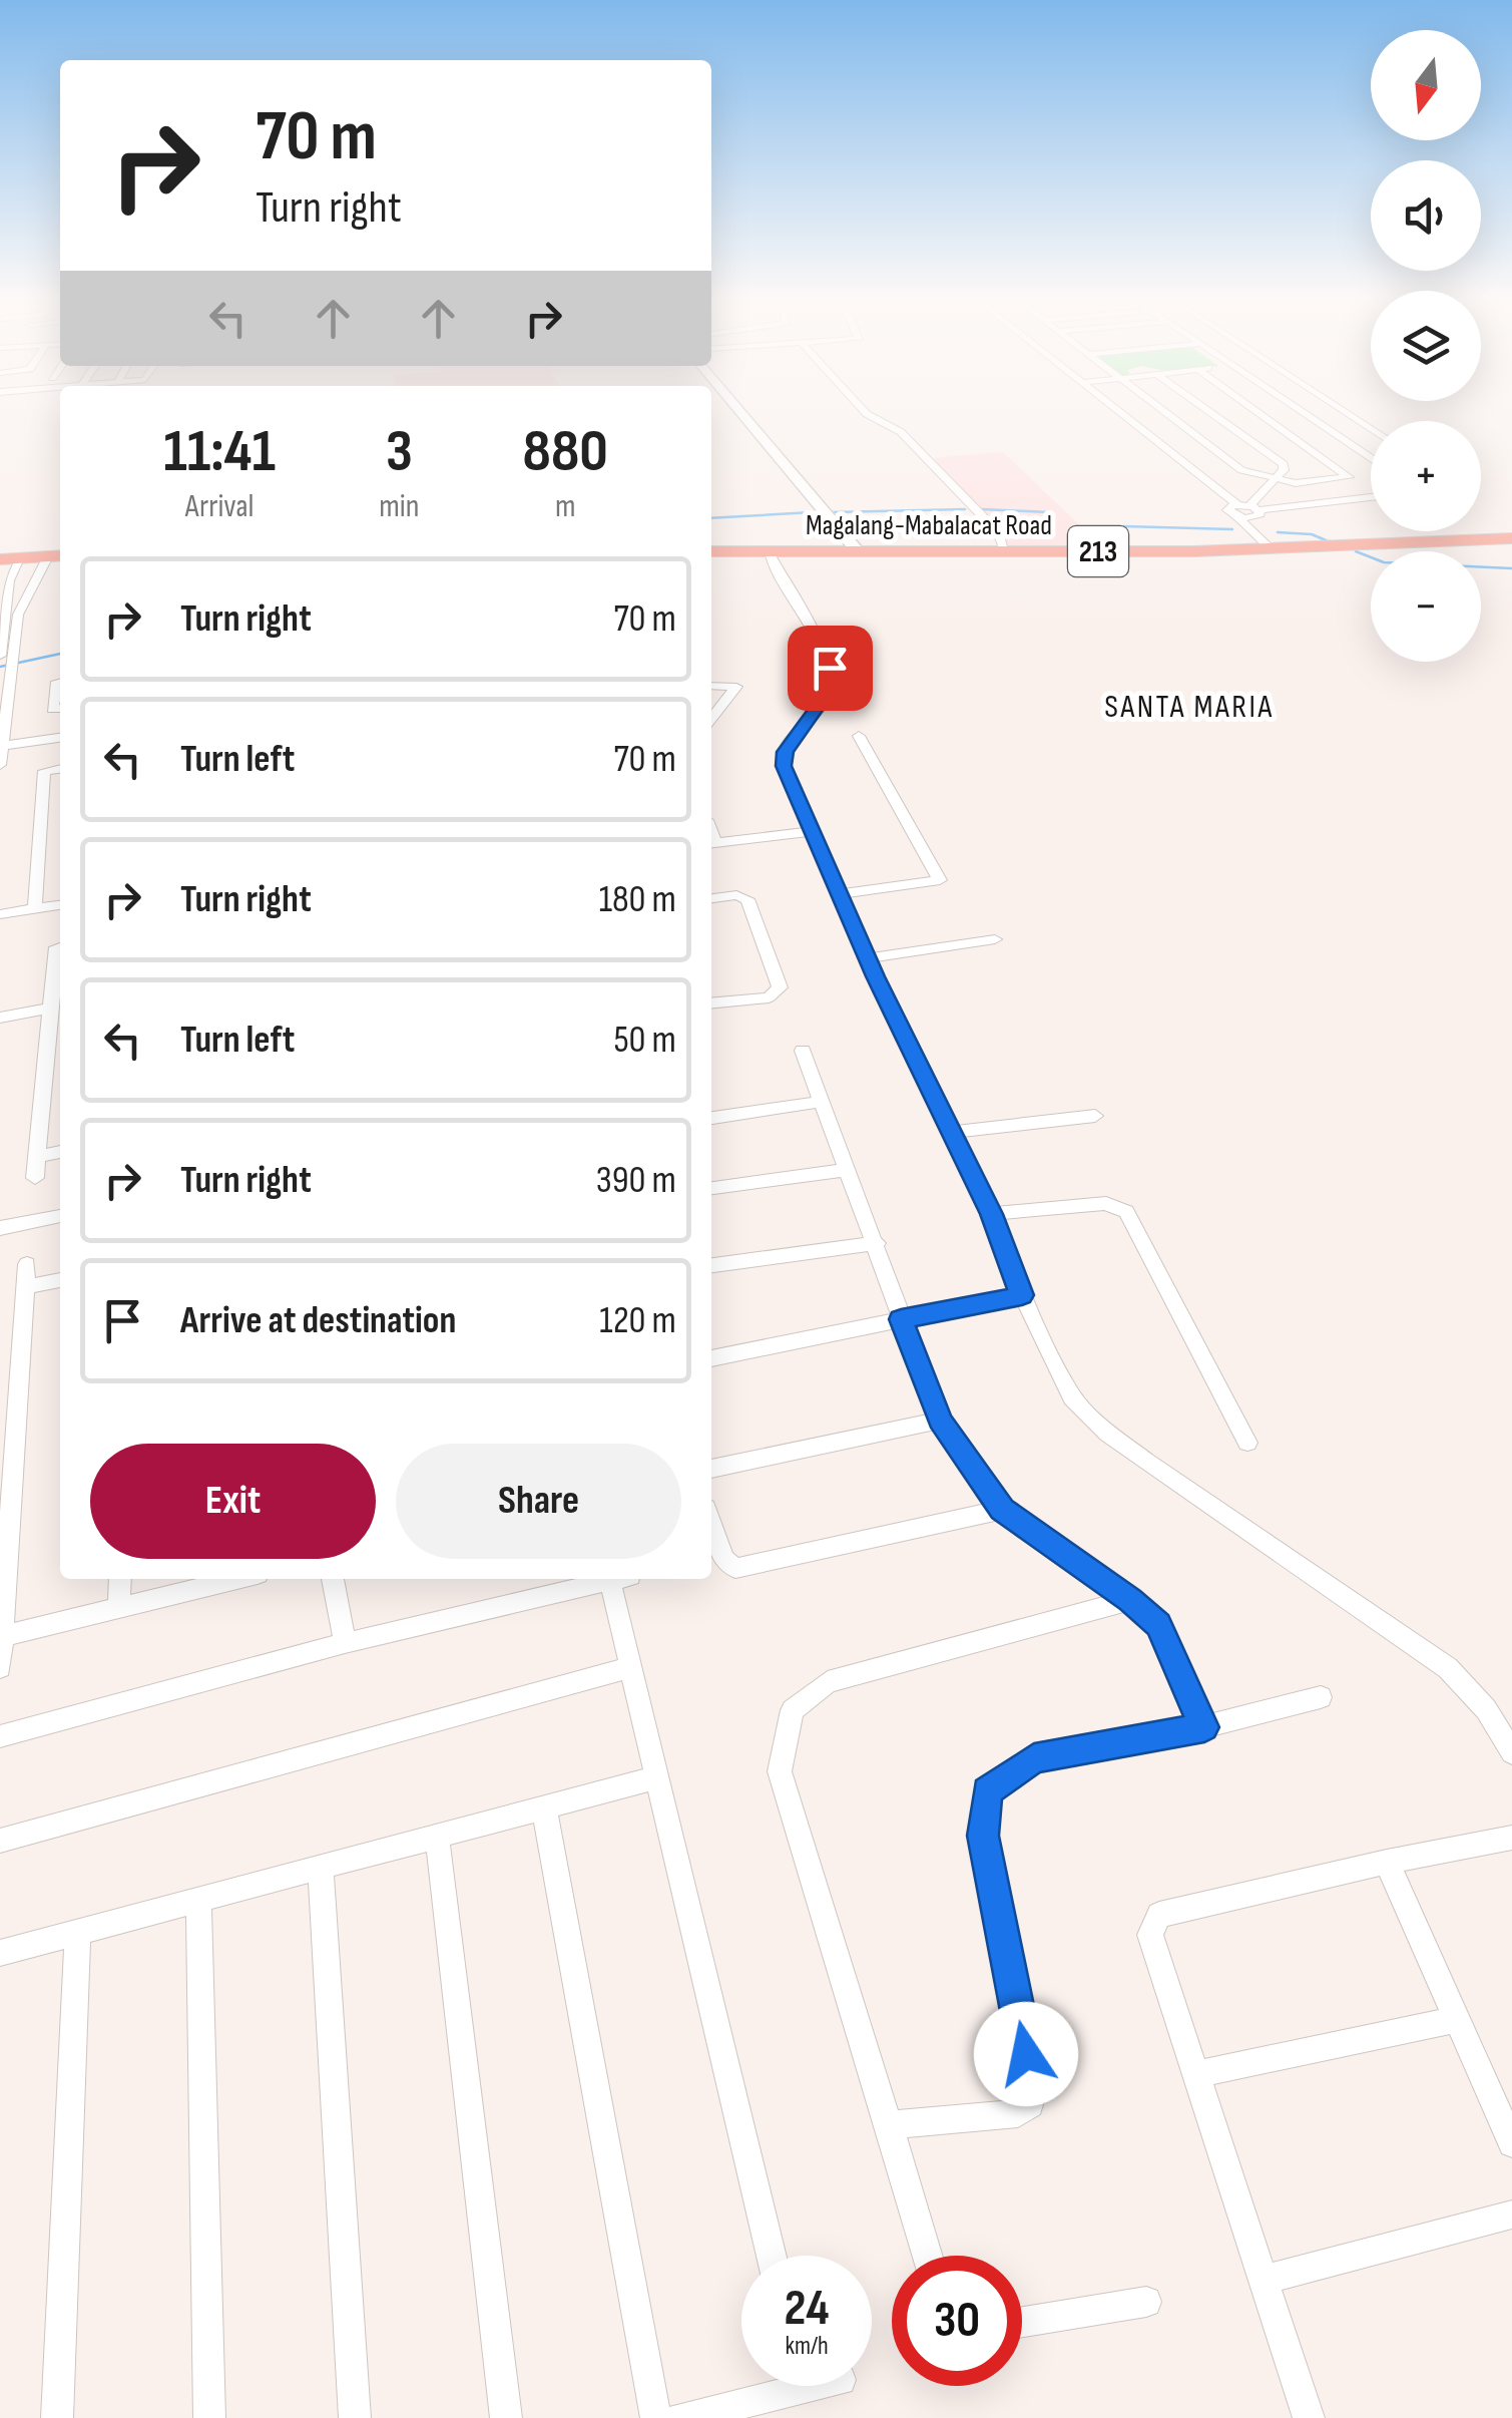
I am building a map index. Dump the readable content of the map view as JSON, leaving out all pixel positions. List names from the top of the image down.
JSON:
{
  "streets": {
    "main road": ["Magalang-Mabalacat Road", "213"]
  },
  "districts": ["SANTA MARIA"],
  "north": "bottom",
  "page": {
    "map_buttons": ["+", "−"],
    "turn": ["70 m", "Turn right"],
    "eta": [
      "11:41",
      "Arrival",
      "3",
      "min",
      "880",
      "m"
    ],
    "list": [
      {
        "name": "Turn right",
        "value": "70 m"
      },
      {
        "name": "Turn left",
        "value": "70 m"
      },
      {
        "name": "Turn right",
        "value": "180 m"
      },
      {
        "name": "Turn left",
        "value": "50 m"
      },
      {
        "name": "Turn right",
        "value": "390 m"
      },
      {
        "name": "Arrive at destination",
        "value": "120 m"
      }
    ],
    "buttons": ["Exit", "Share"],
    "speed": "24 km/h",
    "limit": "30"
  }
}
